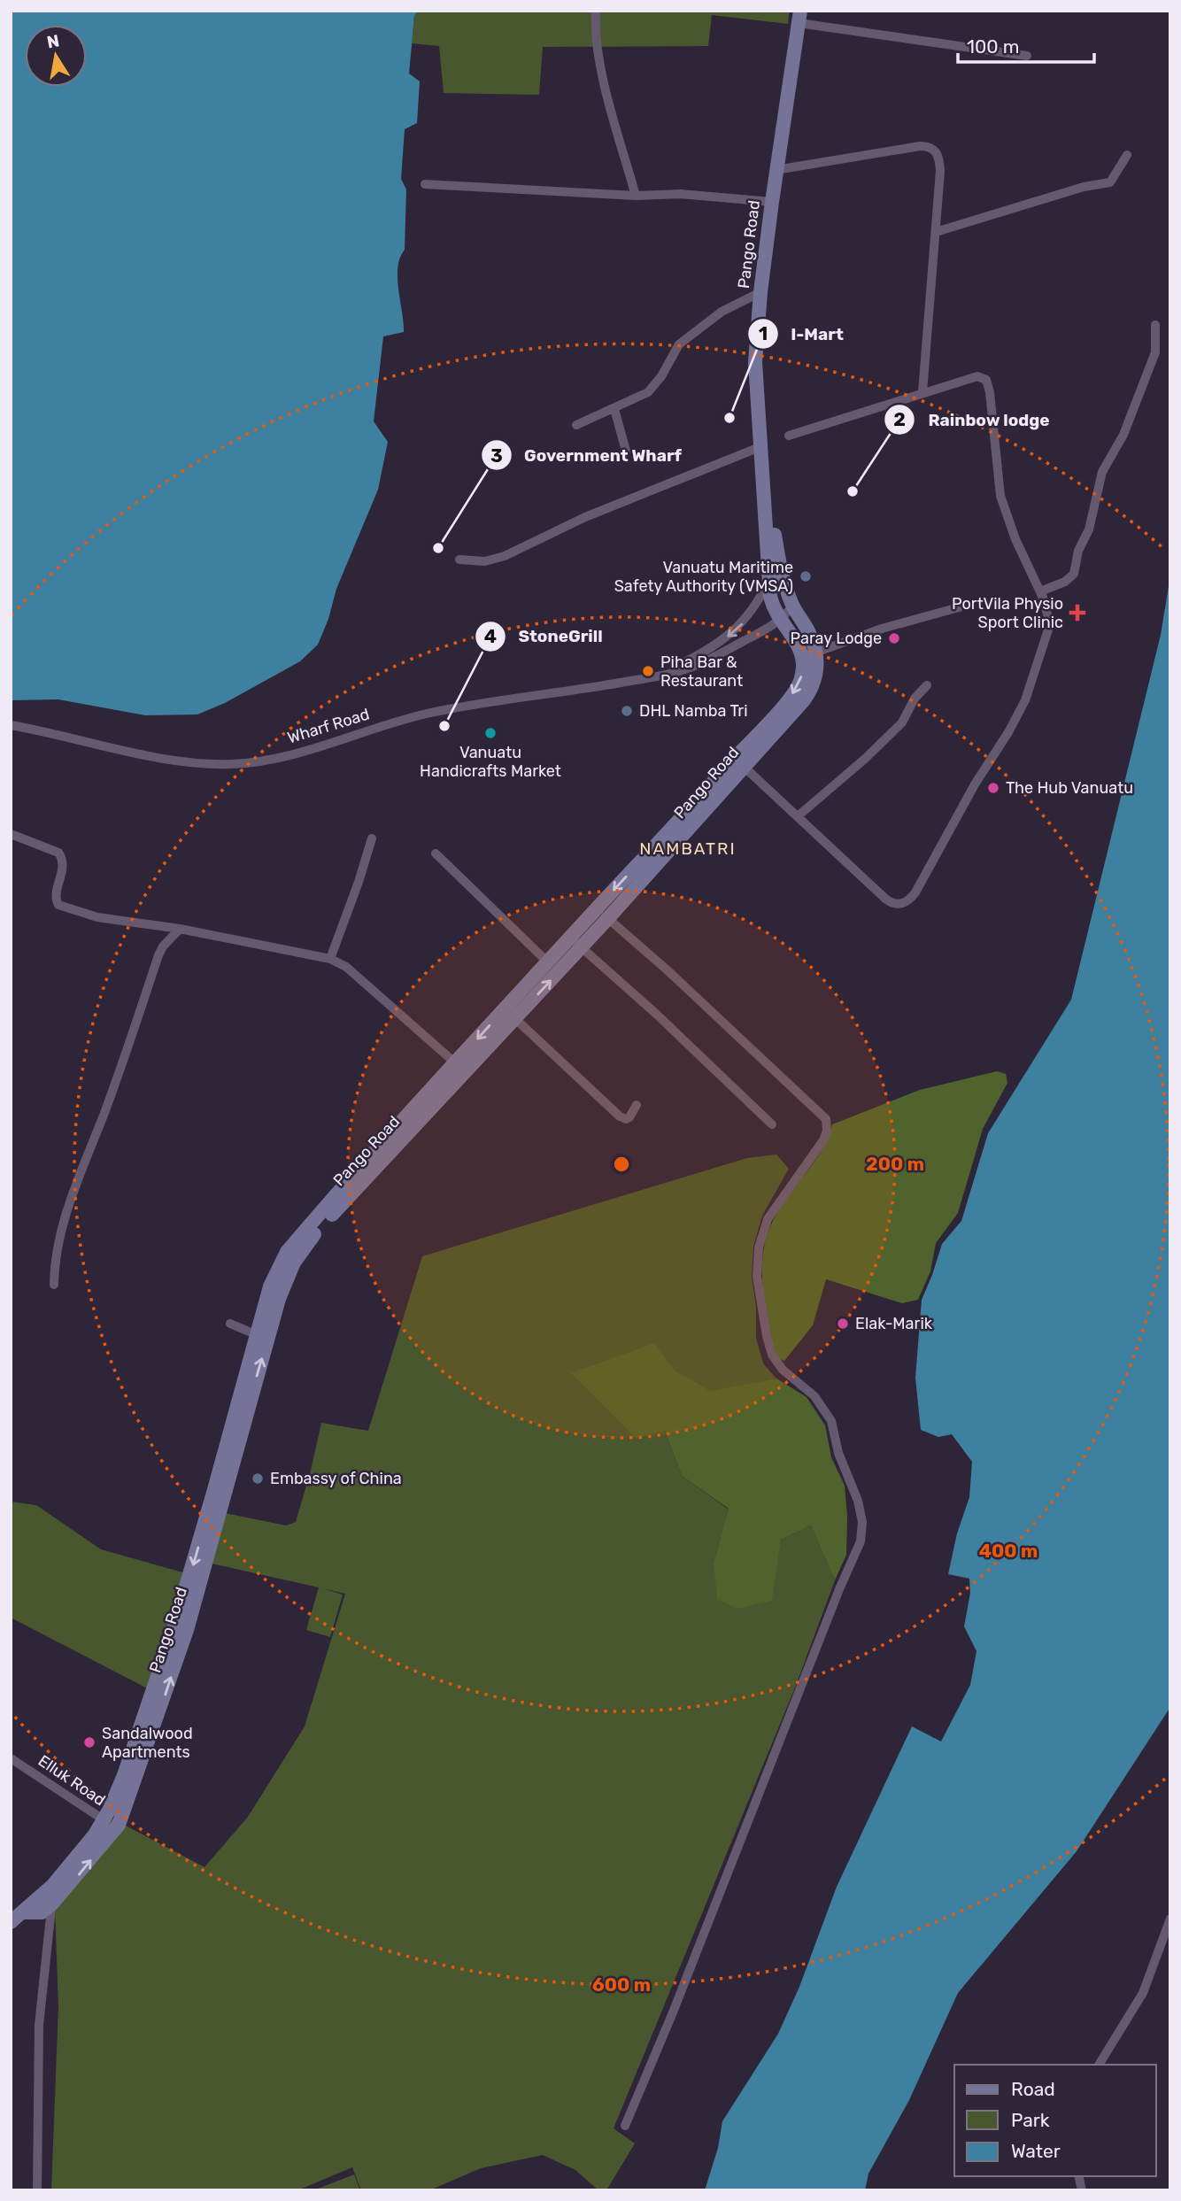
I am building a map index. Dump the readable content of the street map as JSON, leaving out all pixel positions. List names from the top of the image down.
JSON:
{
  "streets": {
    "street": ["Pango Road", "Wharf Road", "Elluk Road"]
  },
  "crossings": [
    ["Pango Road", "Wharf Road"],
    ["Pango Road", "Elluk Road"]
  ],
  "districts": ["NAMBATRI"],
  "places": {
    "other": [
      "I-Mart",
      "Rainbow lodge",
      "Government Wharf",
      "Vanuatu Maritime Safety Authority (VMSA)",
      "Paray Lodge",
      "Piha Bar & Restaurant",
      "DHL Namba Tri",
      "StoneGrill",
      "Vanuatu Handicrafts Market",
      "The Hub Vanuatu",
      "Elak-Marik",
      "Embassy of China",
      "Sandalwood Apartments"
    ],
    "health": ["PortVila Physio Sport Clinic"]
  },
  "legend": ["Road", "Park", "Water"],
  "scale_bar": "100 m",
  "north": "top",
  "rings": ["200 m", "400 m", "600 m"]
}
